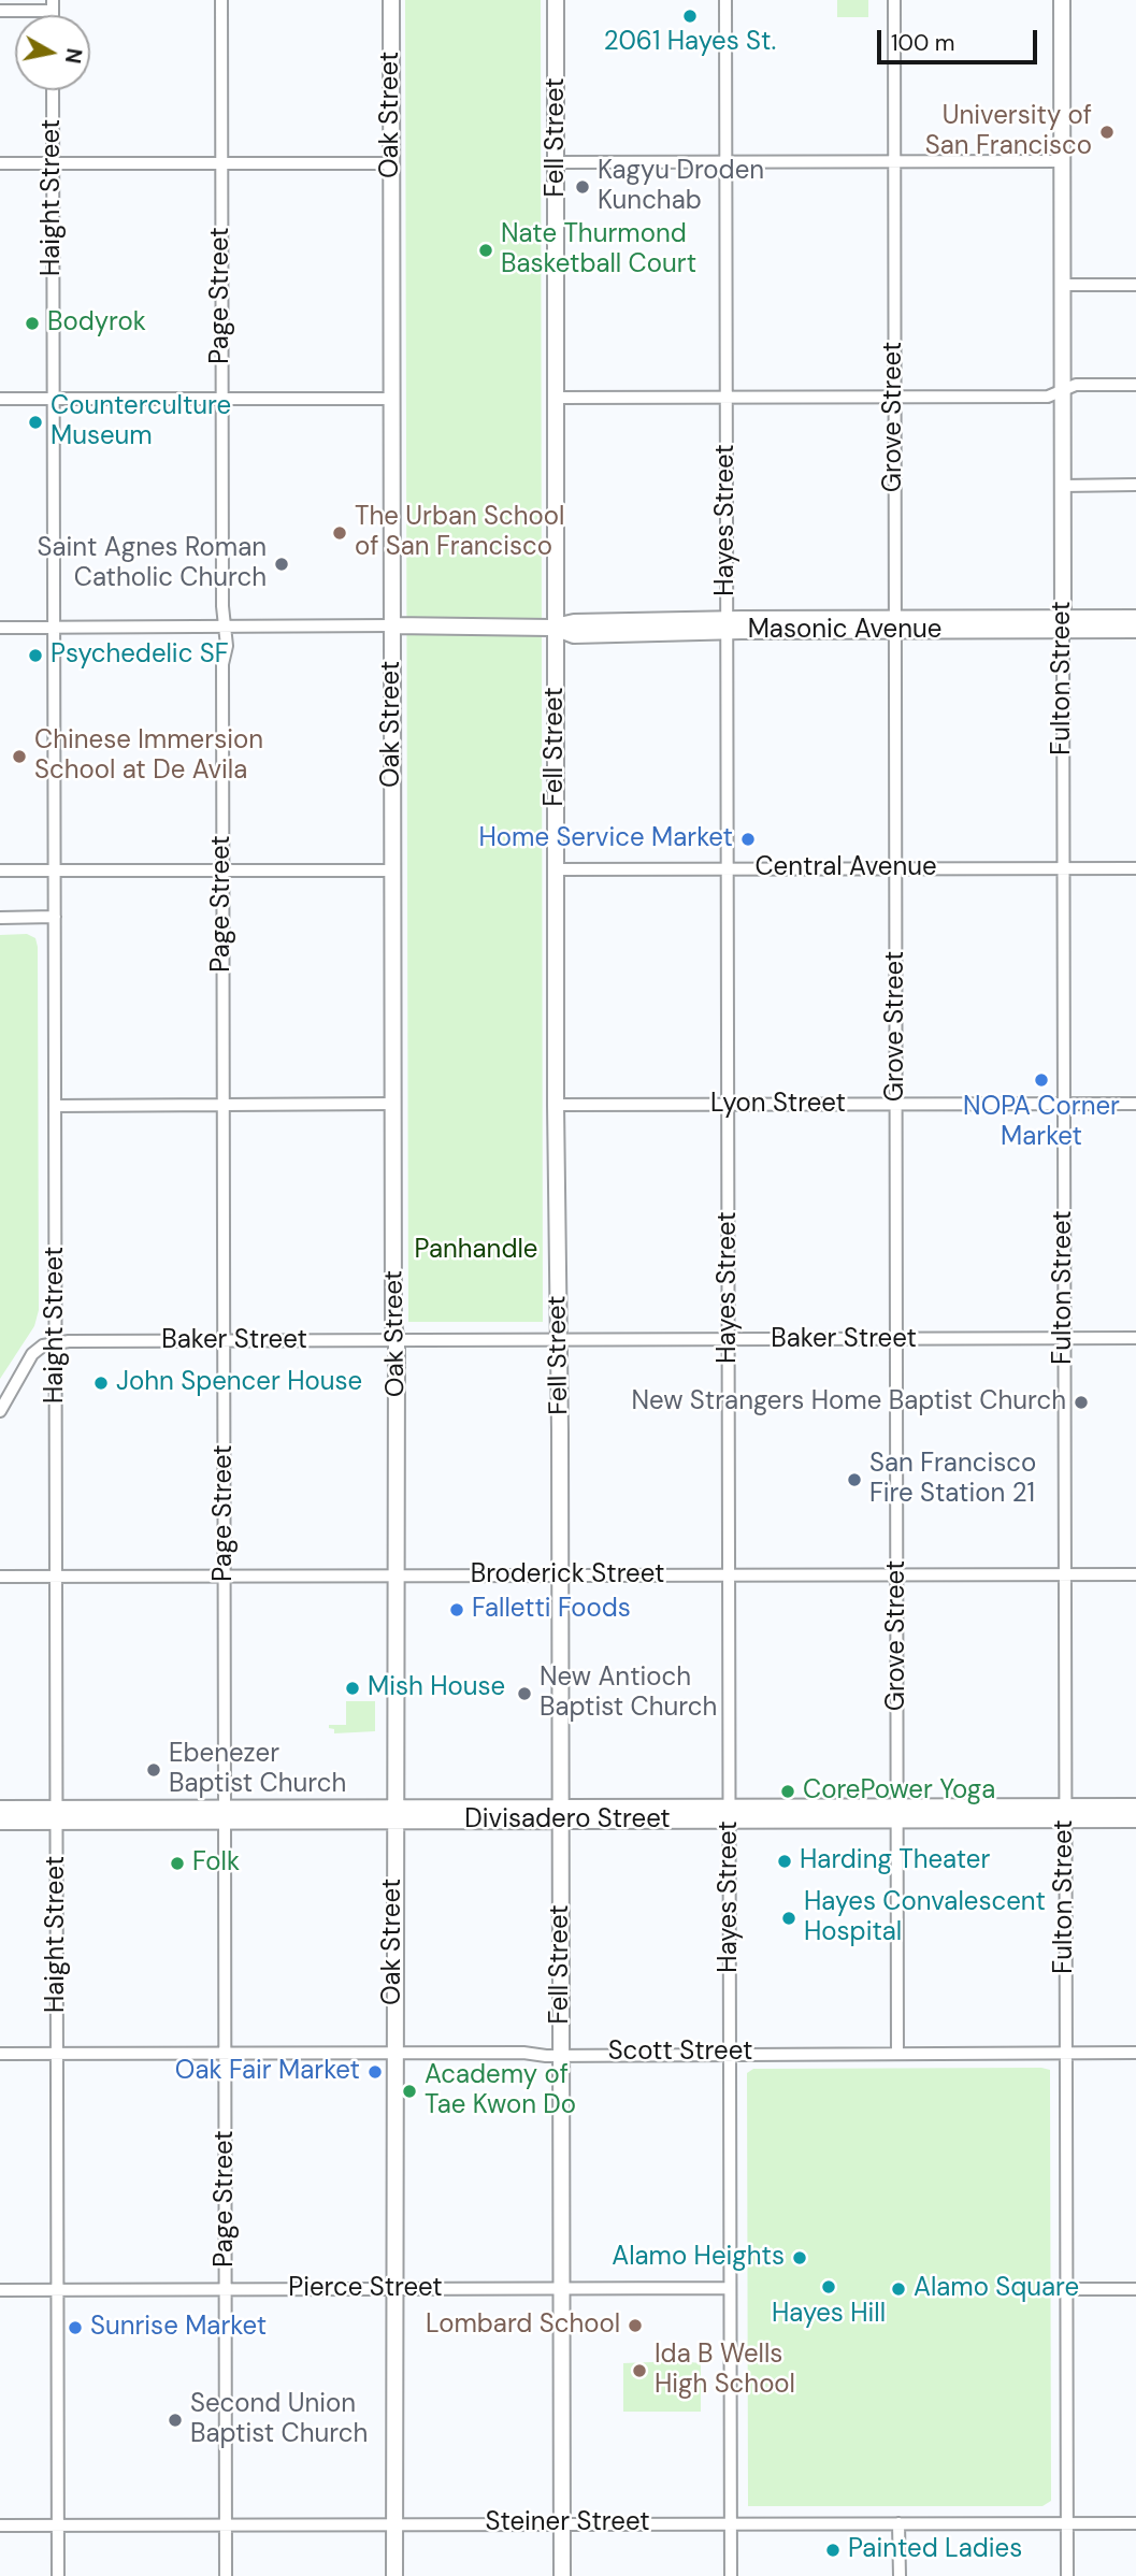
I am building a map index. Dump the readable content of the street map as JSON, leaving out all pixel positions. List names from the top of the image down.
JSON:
{
  "streets": {
    "main road": [
      "Oak Street",
      "Fell Street",
      "Masonic Avenue",
      "Fulton Street",
      "Divisadero Street"
    ],
    "street": [
      "Haight Street",
      "Page Street",
      "Grove Street",
      "Hayes Street",
      "Central Avenue",
      "Lyon Street",
      "Baker Street",
      "Broderick Street",
      "Scott Street",
      "Pierce Street",
      "Steiner Street"
    ]
  },
  "crossings": [
    ["Oak Street", "Masonic Avenue"],
    ["Oak Street", "Baker Street"],
    ["Oak Street", "Broderick Street"],
    ["Oak Street", "Divisadero Street"],
    ["Oak Street", "Scott Street"],
    ["Oak Street", "Pierce Street"],
    ["Oak Street", "Steiner Street"],
    ["Fell Street", "Masonic Avenue"],
    ["Fell Street", "Central Avenue"],
    ["Fell Street", "Lyon Street"],
    ["Fell Street", "Baker Street"],
    ["Fell Street", "Broderick Street"],
    ["Fell Street", "Divisadero Street"],
    ["Fell Street", "Scott Street"],
    ["Fell Street", "Pierce Street"],
    ["Fell Street", "Steiner Street"],
    ["Haight Street", "Masonic Avenue"],
    ["Haight Street", "Baker Street"],
    ["Haight Street", "Broderick Street"],
    ["Haight Street", "Divisadero Street"],
    ["Haight Street", "Scott Street"],
    ["Haight Street", "Pierce Street"],
    ["Haight Street", "Steiner Street"],
    ["Page Street", "Masonic Avenue"],
    ["Page Street", "Baker Street"],
    ["Page Street", "Broderick Street"],
    ["Page Street", "Divisadero Street"],
    ["Page Street", "Scott Street"],
    ["Page Street", "Pierce Street"],
    ["Page Street", "Steiner Street"],
    ["Grove Street", "Masonic Avenue"],
    ["Grove Street", "Central Avenue"],
    ["Grove Street", "Lyon Street"],
    ["Grove Street", "Baker Street"],
    ["Grove Street", "Broderick Street"],
    ["Grove Street", "Divisadero Street"],
    ["Grove Street", "Scott Street"],
    ["Hayes Street", "Masonic Avenue"],
    ["Hayes Street", "Central Avenue"],
    ["Hayes Street", "Lyon Street"],
    ["Hayes Street", "Baker Street"],
    ["Hayes Street", "Broderick Street"],
    ["Hayes Street", "Divisadero Street"],
    ["Hayes Street", "Scott Street"],
    ["Hayes Street", "Pierce Street"],
    ["Hayes Street", "Steiner Street"],
    ["Masonic Avenue", "Fulton Street"],
    ["Fulton Street", "Central Avenue"],
    ["Fulton Street", "Lyon Street"],
    ["Fulton Street", "Baker Street"],
    ["Fulton Street", "Broderick Street"],
    ["Fulton Street", "Divisadero Street"],
    ["Fulton Street", "Scott Street"],
    ["Fulton Street", "Steiner Street"]
  ],
  "parks": ["Panhandle"],
  "places": [
    "2061 Hayes St.",
    "University of San Francisco",
    "Kagyu Droden Kunchab",
    "Nate Thurmond Basketball Court",
    "Bodyrok",
    "Counterculture Museum",
    "The Urban School of San Francisco",
    "Saint Agnes Roman Catholic Church",
    "Psychedelic SF",
    "Chinese Immersion School at De Avila",
    "Home Service Market",
    "NOPA Corner Market",
    "John Spencer House",
    "New Strangers Home Baptist Church",
    "San Francisco Fire Station 21",
    "Falletti Foods",
    "Mish House",
    "New Antioch Baptist Church",
    "Ebenezer Baptist Church",
    "CorePower Yoga",
    "Harding Theater",
    "Folk",
    "Hayes Convalescent Hospital",
    "Oak Fair Market",
    "Academy of Tae Kwon Do",
    "Alamo Heights",
    "Hayes Hill",
    "Alamo Square",
    "Lombard School",
    "Sunrise Market",
    "Ida B Wells High School",
    "Second Union Baptist Church",
    "Painted Ladies"
  ],
  "scale_bar": "100 m",
  "north": "right"
}
